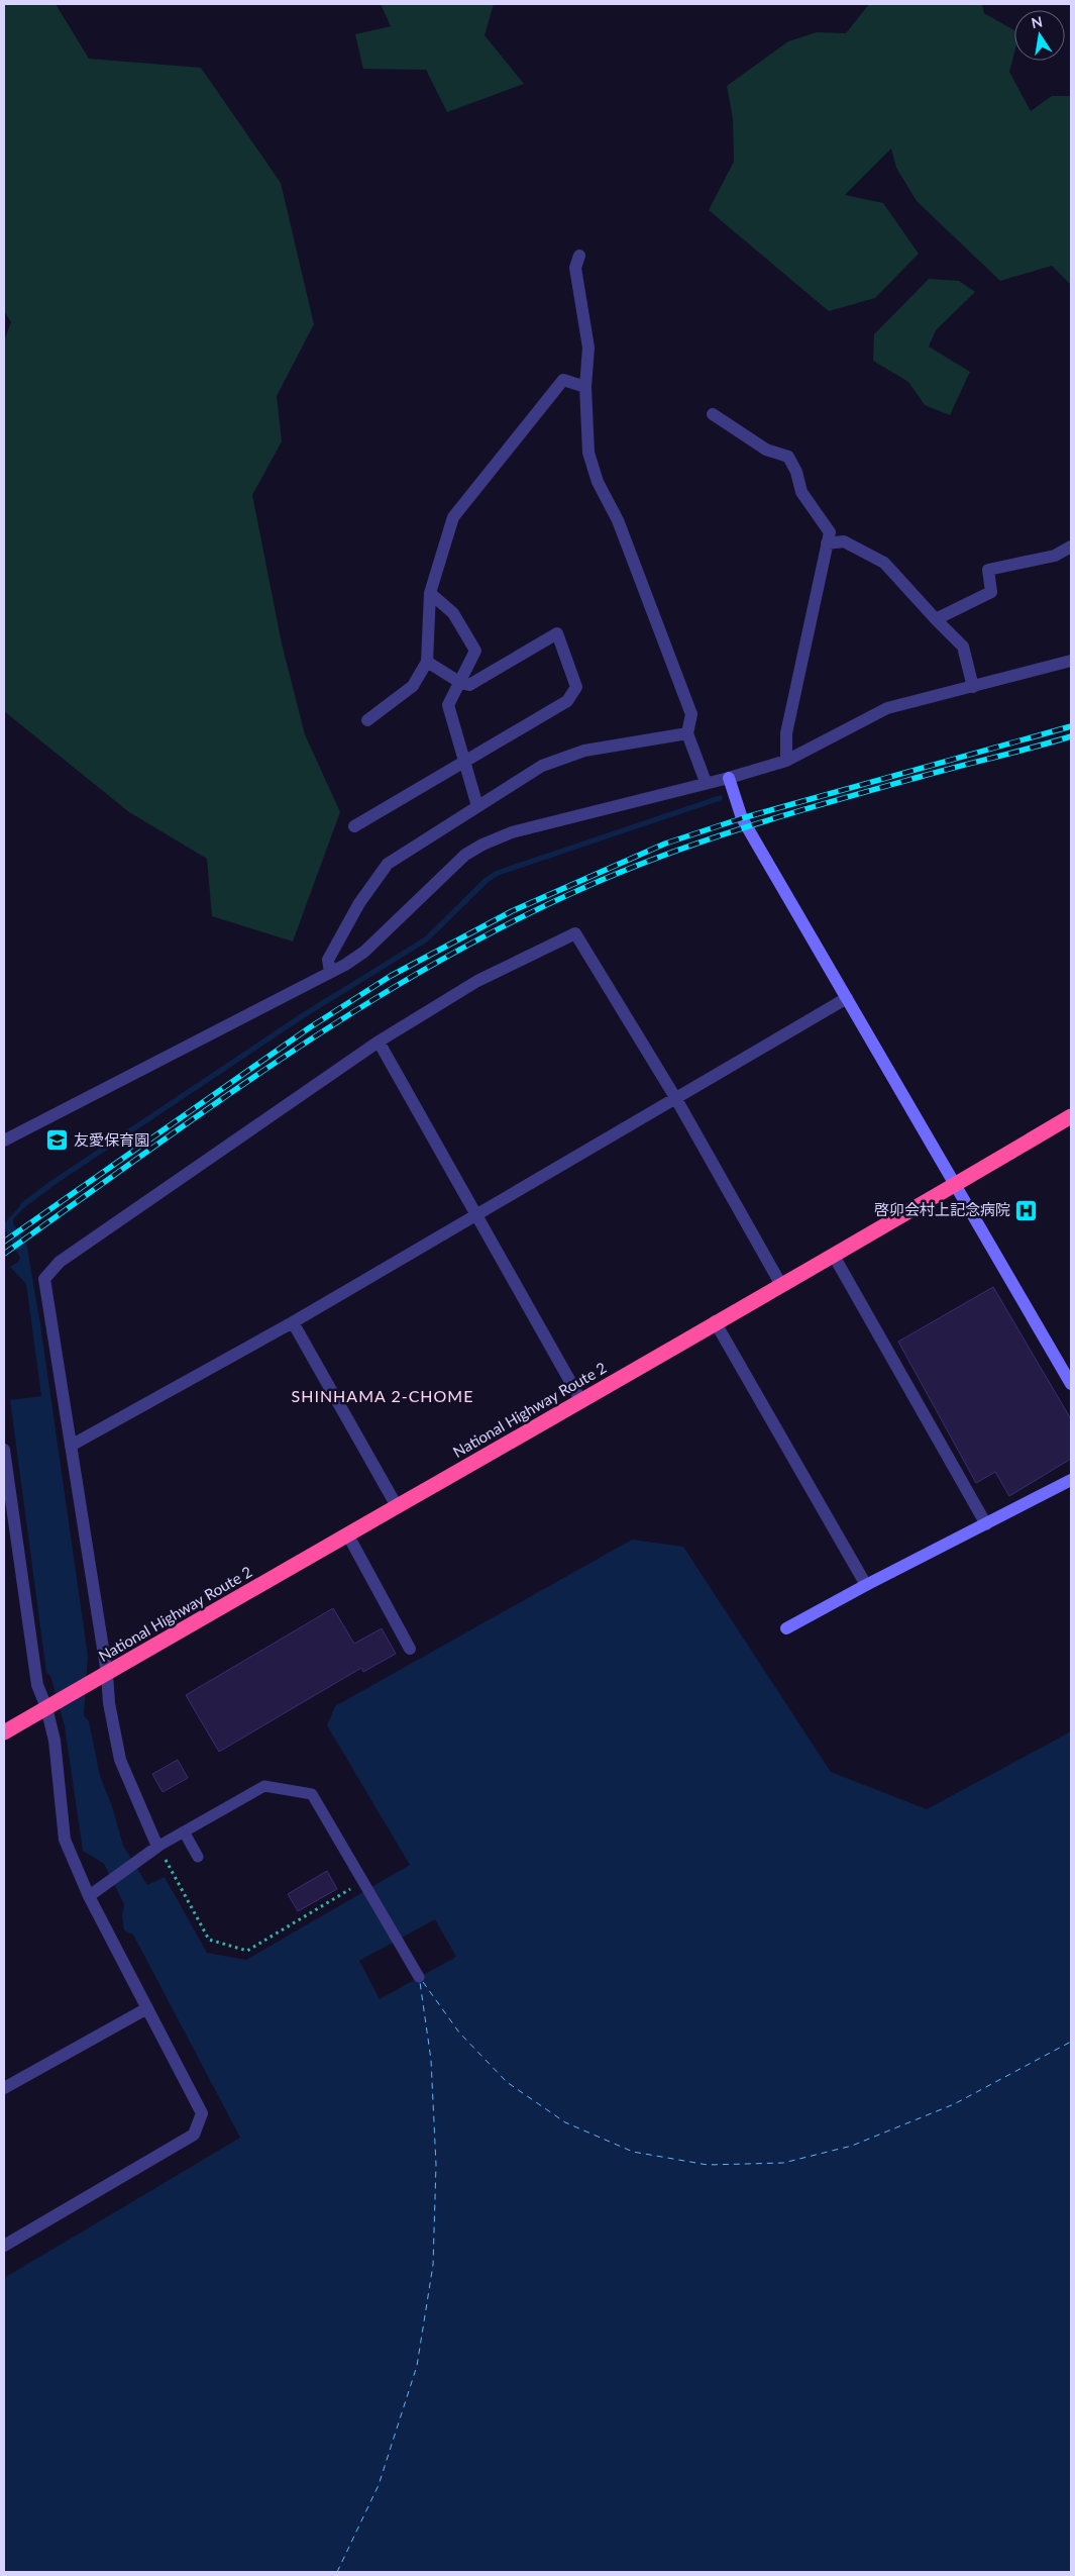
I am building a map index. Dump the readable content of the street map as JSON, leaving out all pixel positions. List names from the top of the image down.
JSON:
{
  "streets": {
    "highway": ["National Highway Route 2"]
  },
  "districts": ["SHINHAMA 2-CHOME"],
  "places": {
    "school or university": ["友愛保育園"],
    "hospital": ["啓卯会村上記念病院"]
  },
  "north": "top"
}
